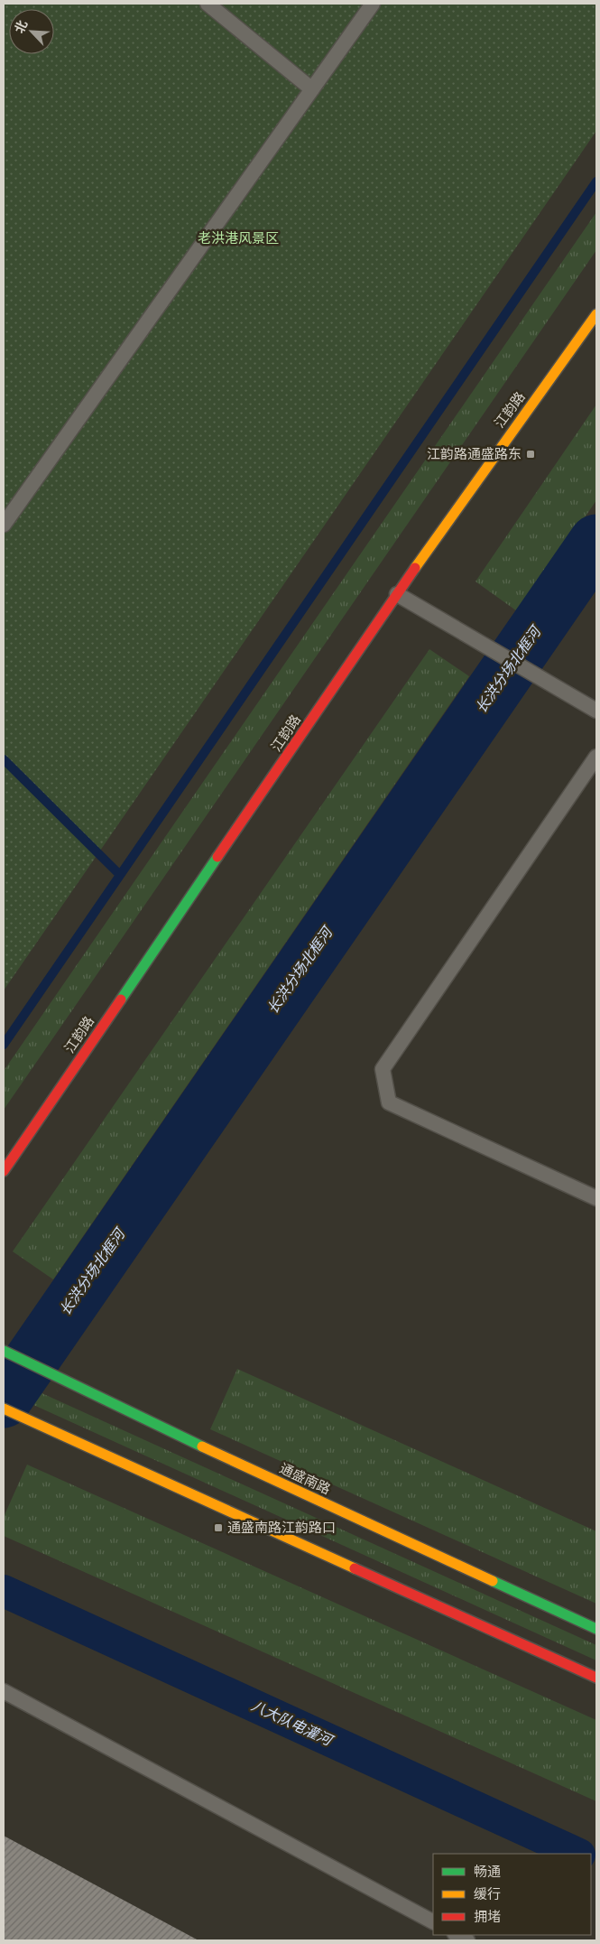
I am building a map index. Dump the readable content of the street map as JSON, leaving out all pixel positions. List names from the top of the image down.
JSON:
{
  "streets": {
    "main road": ["江韵路", "通盛南路"]
  },
  "water": ["长洪分场北框河", "八大队电灌河"],
  "parks": ["老洪港风景区"],
  "places": {
    "transit": ["江韵路通盛路东", "通盛南路江韵路口"]
  },
  "legend": ["畅通", "缓行", "拥堵"],
  "north": "top left"
}
